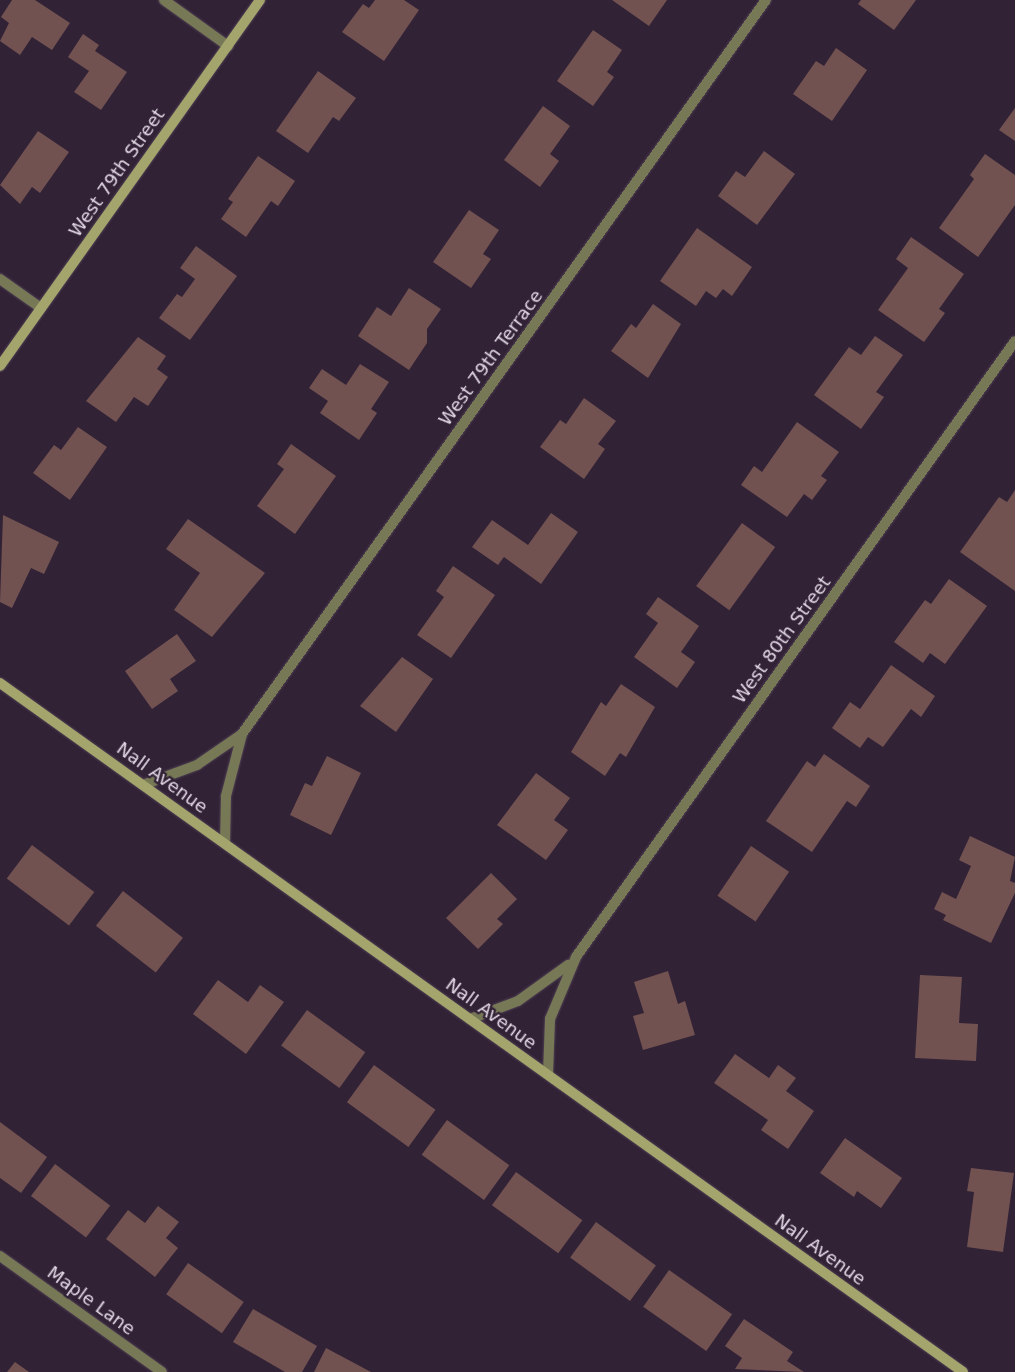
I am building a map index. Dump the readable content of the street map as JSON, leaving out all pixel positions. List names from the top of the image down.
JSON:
{
  "streets": {
    "main road": ["West 79th Street", "Nall Avenue"],
    "street": ["West 79th Terrace", "West 80th Street", "Maple Lane"]
  },
  "crossings": [
    ["West 79th Terrace", "Nall Avenue"],
    ["West 80th Street", "Nall Avenue"]
  ]
}
